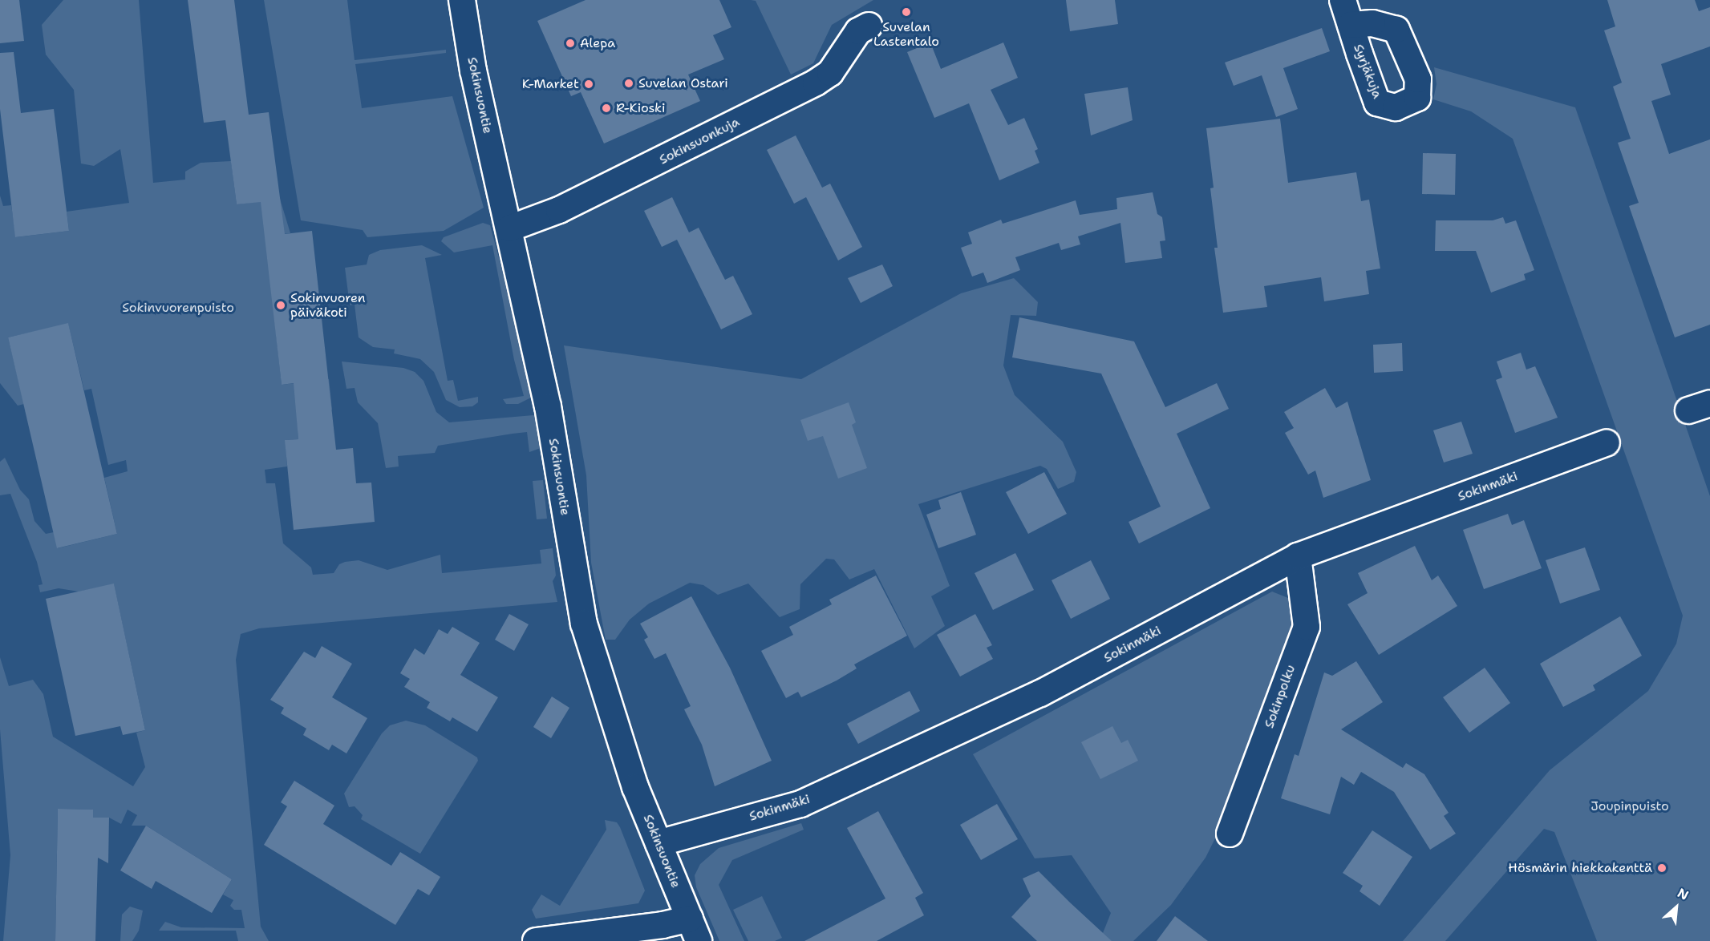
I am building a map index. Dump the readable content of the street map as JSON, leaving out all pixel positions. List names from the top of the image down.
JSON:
{
  "streets": {
    "street": [
      "Sokinsuontie",
      "Sokinsuonkuja",
      "Sokinmäki",
      "Sokinpolku"
    ]
  },
  "crossings": [
    ["Sokinsuontie", "Sokinsuonkuja"],
    ["Sokinsuontie", "Sokinmäki"],
    ["Sokinmäki", "Sokinpolku"]
  ],
  "parks": ["Sokinvuorenpuisto", "Joupinpuisto"],
  "places": [
    "Suvelan Lastentalo",
    "Alepa",
    "Suvelan Ostari",
    "K-Market",
    "R-Kioski",
    "Sokinvuoren päiväkoti",
    "Hösmärin hiekkakenttä"
  ],
  "north": "top right"
}
